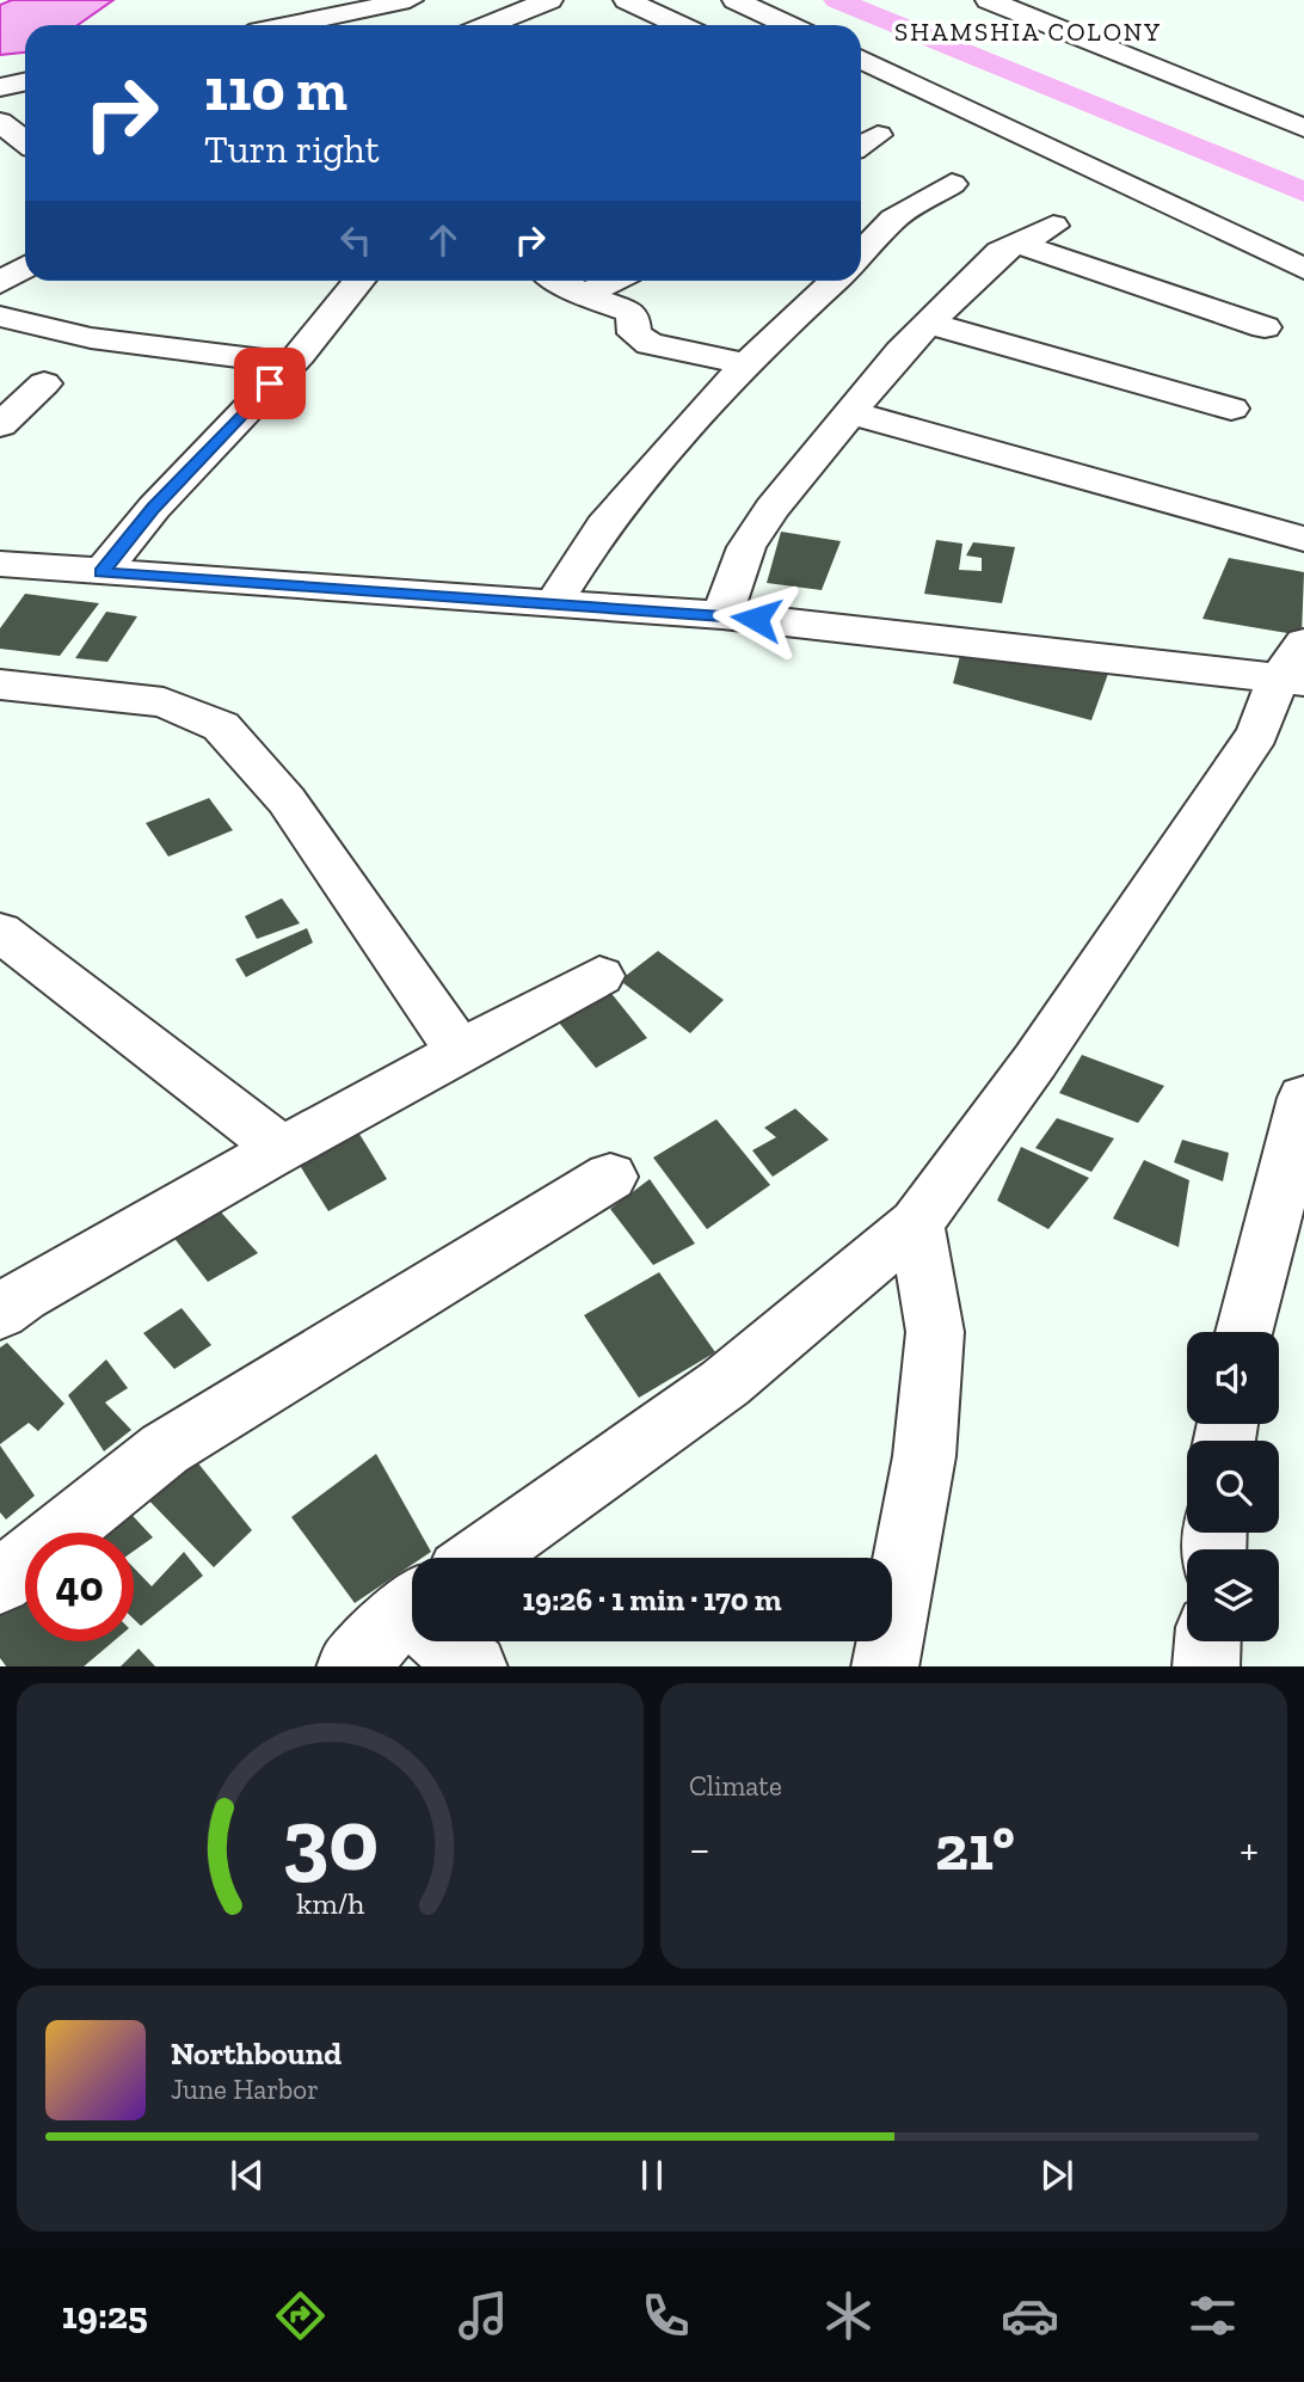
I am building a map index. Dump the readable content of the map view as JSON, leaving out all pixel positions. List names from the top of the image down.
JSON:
{
  "districts": ["SHAMSHIA COLONY"],
  "page": {
    "turn": ["110 m", "Turn right"],
    "limit": "40",
    "trip": "19:26 · 1 min · 170 m",
    "tile": "Climate",
    "heat": ["−", "21°", "+"],
    "song": ["Northbound", "June Harbor"],
    "tabs": "19:25",
    "gauge": ["30", "km/h"]
  }
}
